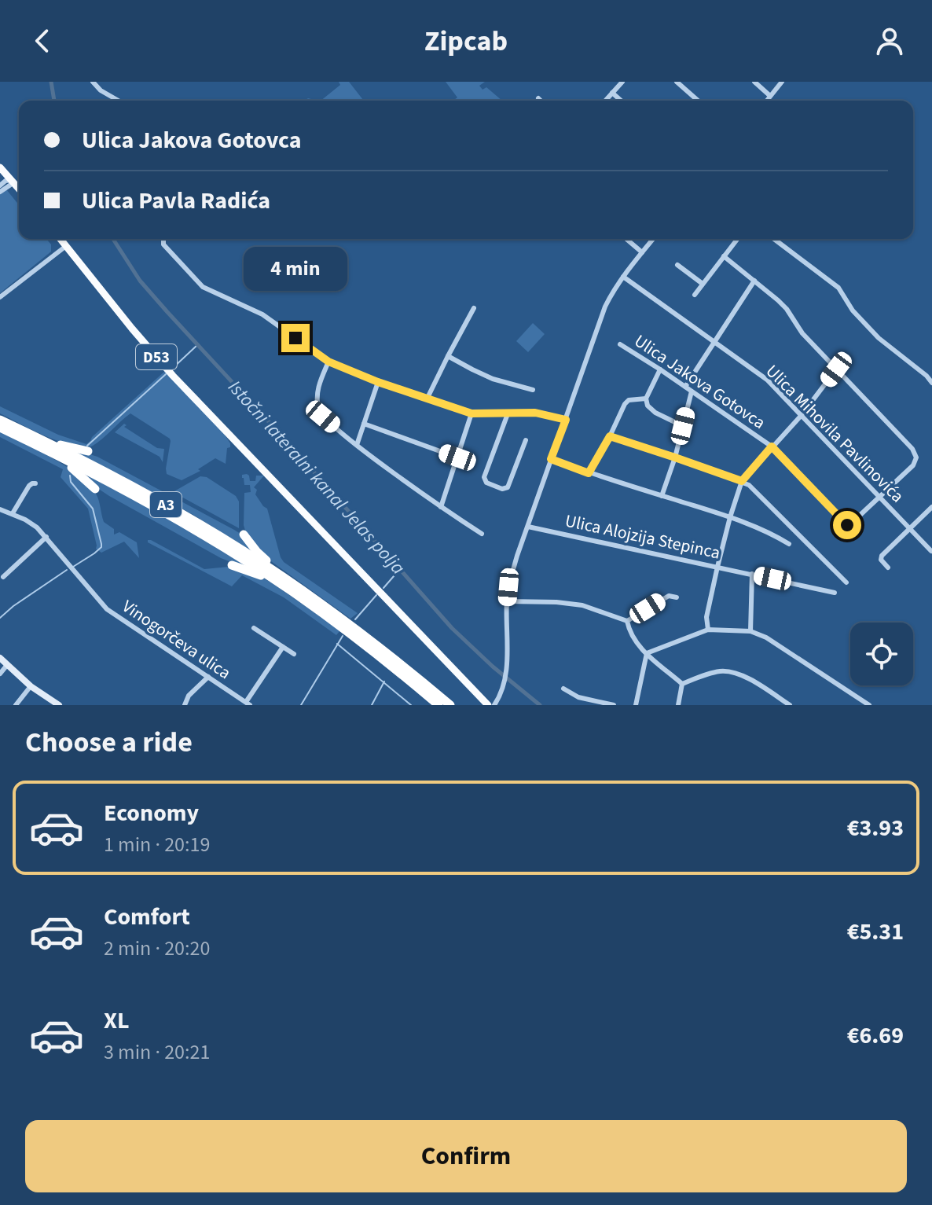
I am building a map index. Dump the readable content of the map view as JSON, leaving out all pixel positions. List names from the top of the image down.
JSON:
{
  "streets": {
    "highway": ["A3"],
    "main road": ["D53"],
    "street": [
      "Ulica Jakova Gotovca",
      "Ulica Mihovila Pavlinovića",
      "Ulica Alojzija Stepinca",
      "Vinogorčeva ulica"
    ]
  },
  "crossings": [
    ["Ulica Jakova Gotovca", "Ulica Mihovila Pavlinovića"]
  ],
  "water": ["Istočni lateralni kanal Jelas polja"],
  "page": {
    "header": "Zipcab",
    "banner": ["Ulica Jakova Gotovca", "Ulica Pavla Radića"],
    "bubble": "4 min",
    "heading": "Choose a ride",
    "list": [
      {
        "name": "Economy",
        "note": "1 min · 20:19",
        "value": "€3.93"
      },
      {
        "name": "Comfort",
        "note": "2 min · 20:20",
        "value": "€5.31"
      },
      {
        "name": "XL",
        "note": "3 min · 20:21",
        "value": "€6.69"
      }
    ],
    "buttons": "Confirm"
  }
}
